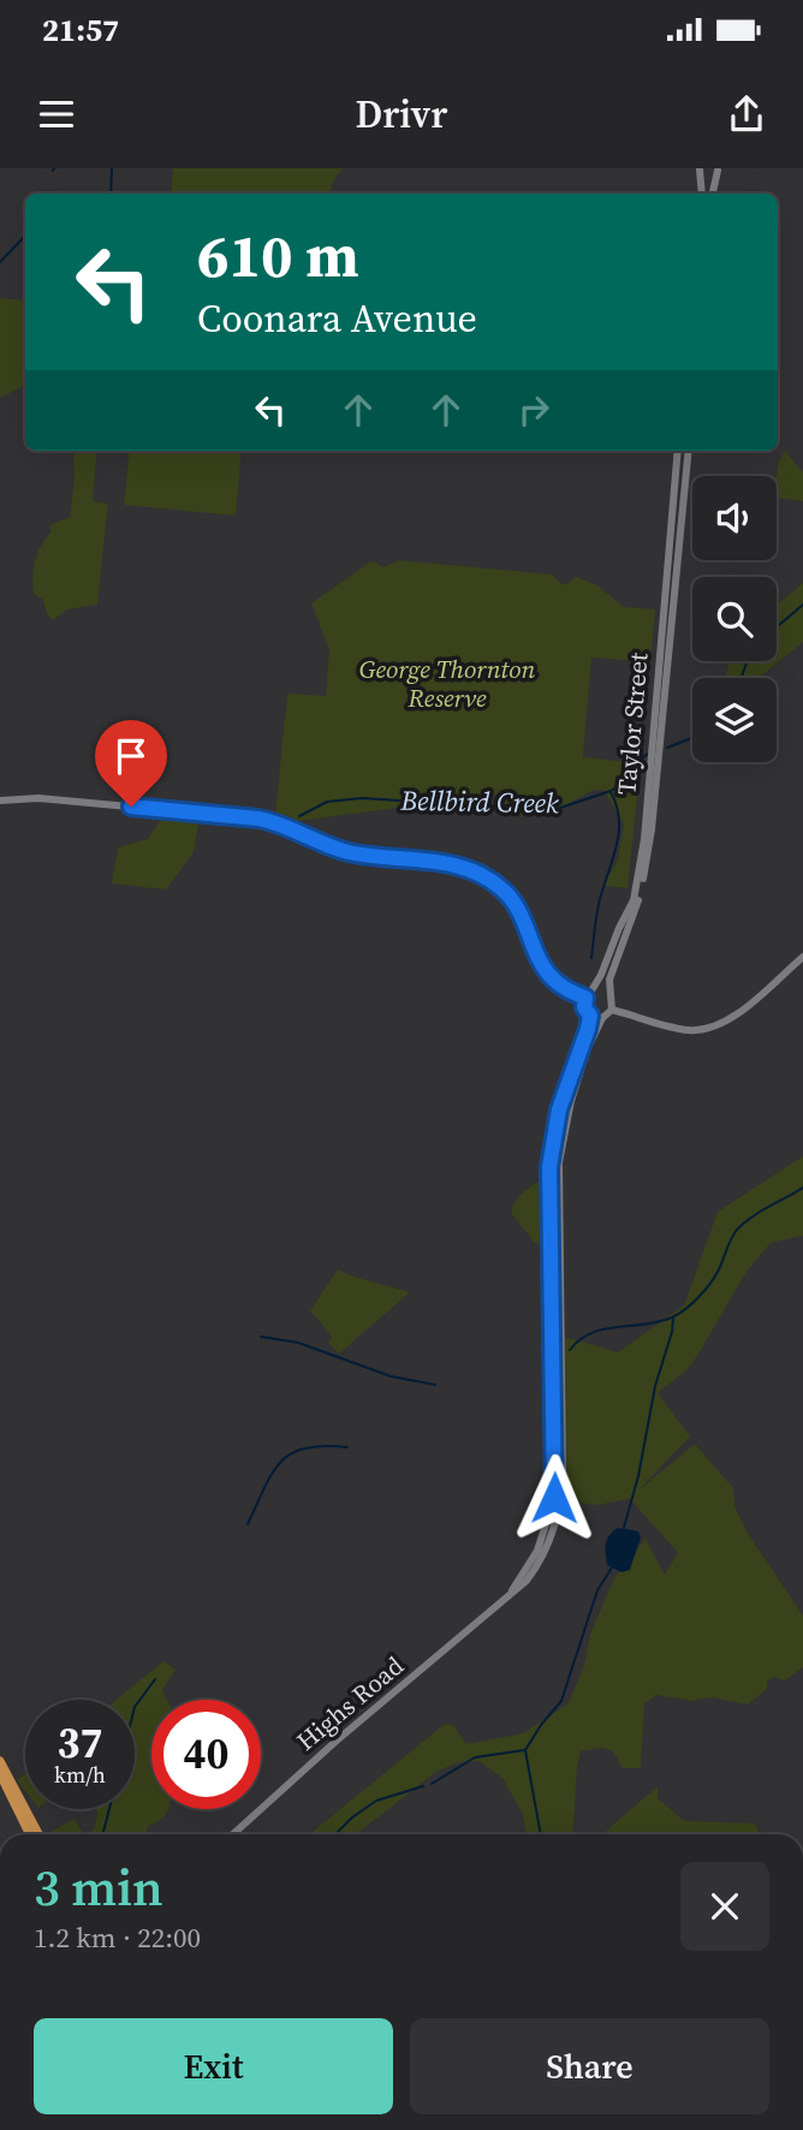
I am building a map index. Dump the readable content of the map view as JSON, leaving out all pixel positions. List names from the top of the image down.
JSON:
{
  "streets": {
    "street": ["Taylor Street", "Highs Road"]
  },
  "crossings": [
    ["Taylor Street", "Highs Road"]
  ],
  "water": ["Bellbird Creek"],
  "parks": ["George Thornton Reserve"],
  "page": {
    "status": "21:57",
    "header": "Drivr",
    "turn": ["610 m", "Coonara Avenue"],
    "speed": "37 km/h",
    "limit": "40",
    "heading": ["3 min", "1.2 km · 22:00"],
    "buttons": ["Exit", "Share"]
  }
}
